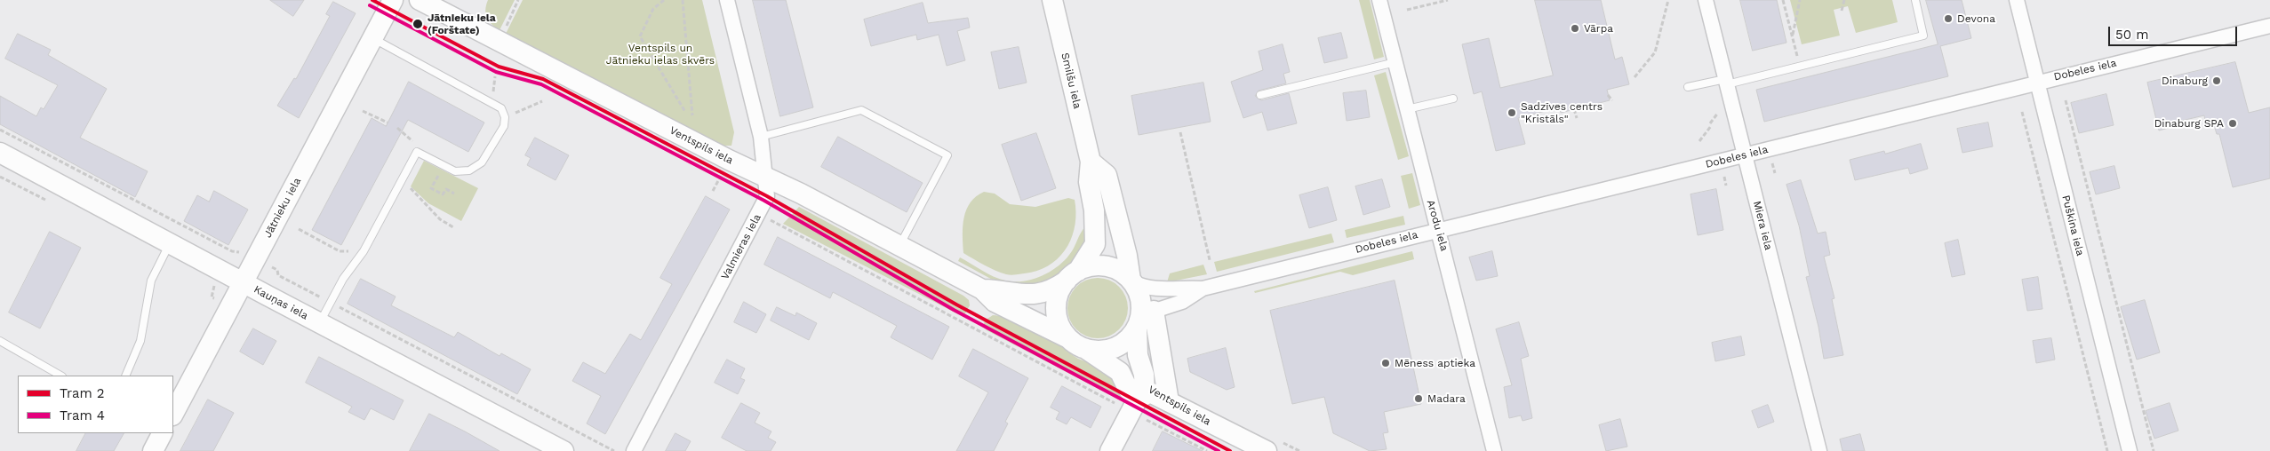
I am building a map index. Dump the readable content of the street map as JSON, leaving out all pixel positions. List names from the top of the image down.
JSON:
{
  "streets": {
    "street": [
      "Dobeles iela",
      "Smilšu iela",
      "Ventspils iela",
      "Jātnieku iela",
      "Arodu iela",
      "Miera iela",
      "Puškina iela",
      "Valmieras iela",
      "Kauņas iela"
    ]
  },
  "crossings": [
    ["Dobeles iela", "Arodu iela"],
    ["Dobeles iela", "Miera iela"],
    ["Dobeles iela", "Puškina iela"],
    ["Smilšu iela", "Ventspils iela"],
    ["Ventspils iela", "Valmieras iela"],
    ["Jātnieku iela", "Kauņas iela"]
  ],
  "parks": ["Ventspils un Jātnieku ielas skvērs"],
  "places": [
    "Devona",
    "Jātnieku iela (Forštate)",
    "Vārpa",
    "Dinaburg",
    "Sadzīves centrs \"Kristāls\"",
    "Dinaburg SPA",
    "Mēness aptieka",
    "Madara"
  ],
  "lines": ["tram line 2", "tram line 4"],
  "legend": ["Tram 2", "Tram 4"],
  "scale_bar": "50 m"
}
